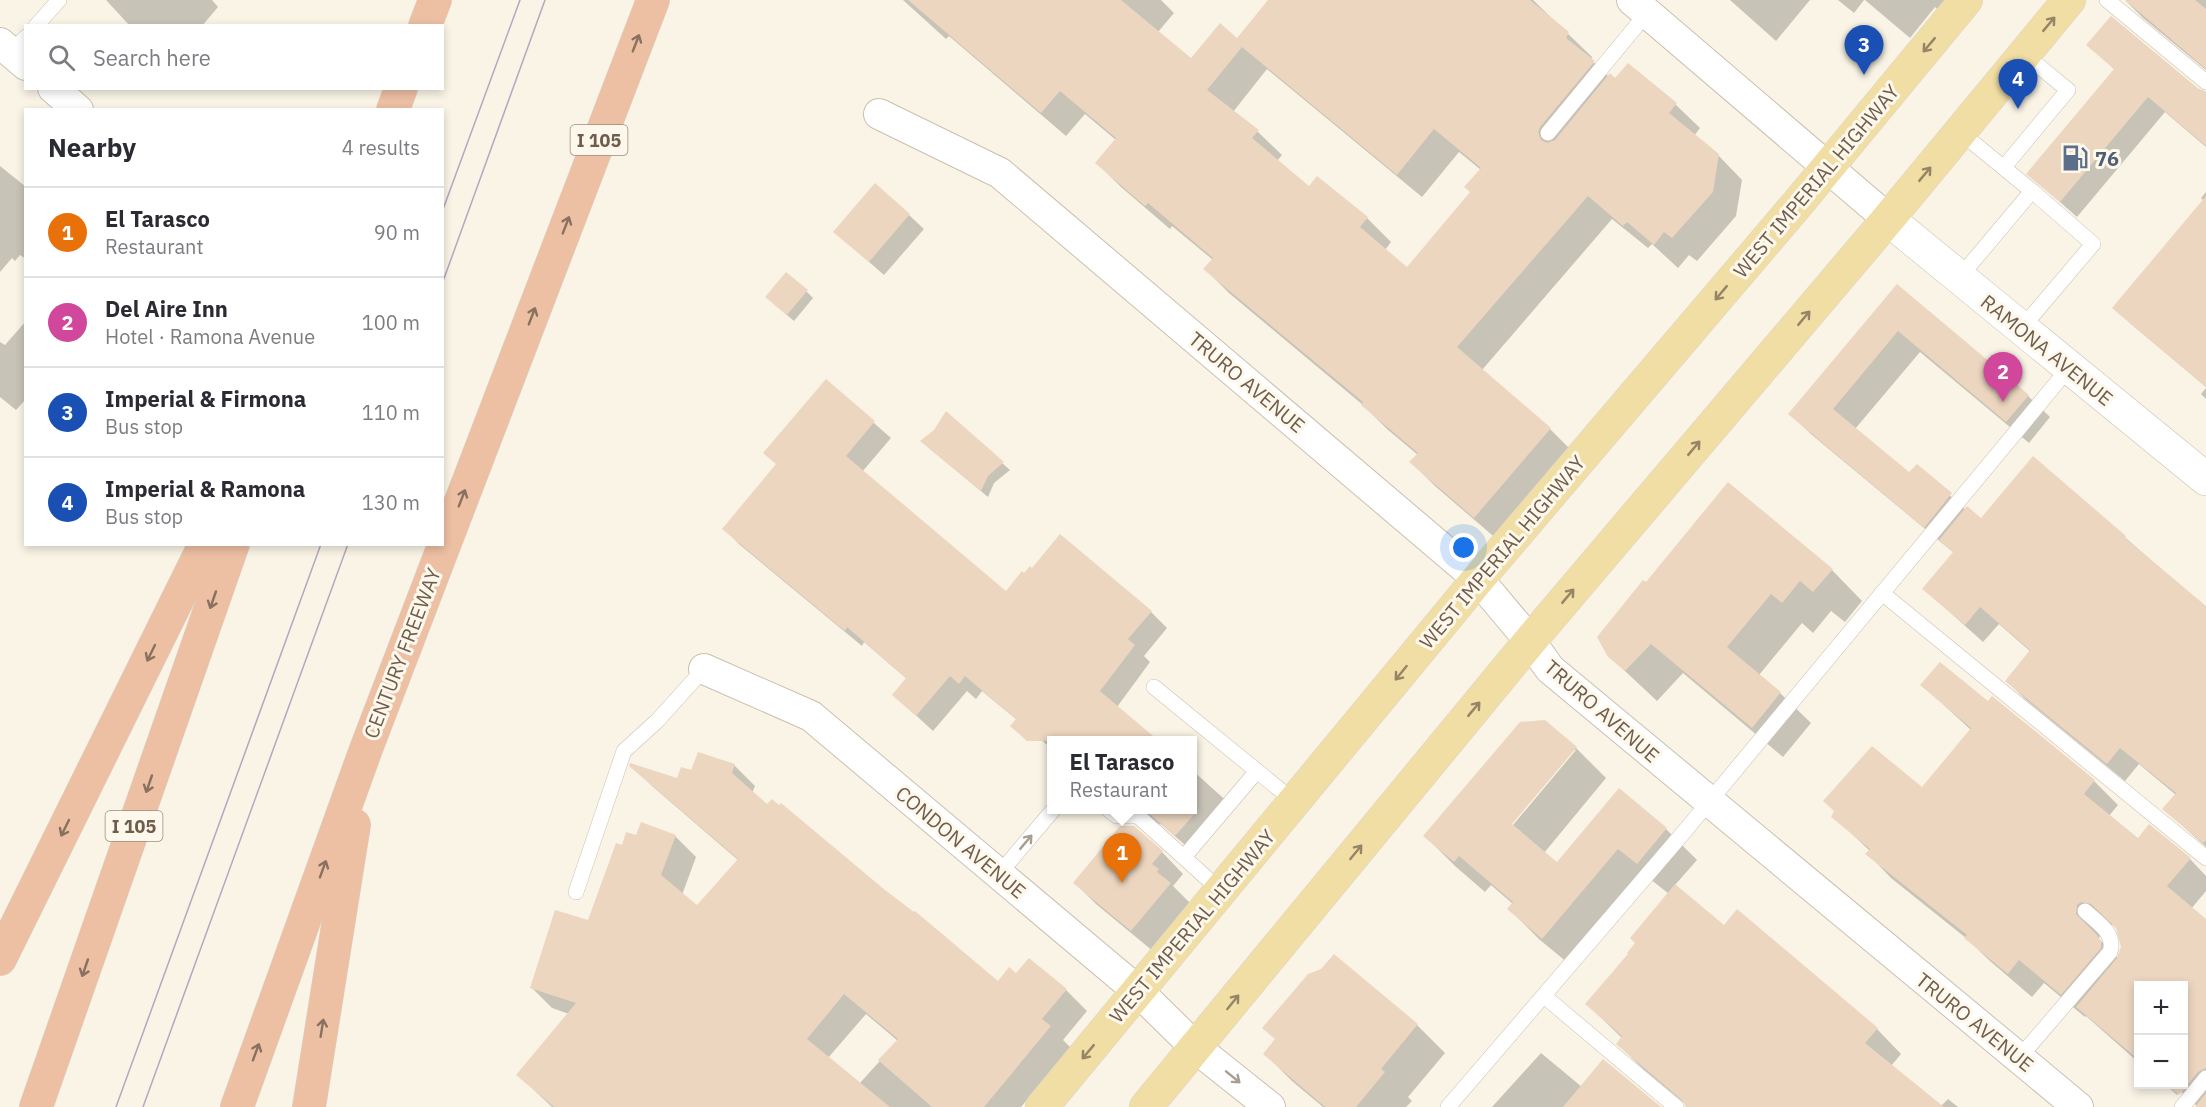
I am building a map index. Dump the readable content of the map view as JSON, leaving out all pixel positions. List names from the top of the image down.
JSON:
{
  "streets": {
    "highway": ["I 105", "CENTURY FREEWAY"],
    "main road": ["WEST IMPERIAL HIGHWAY"],
    "street": ["RAMONA AVENUE", "TRURO AVENUE", "CONDON AVENUE"]
  },
  "crossings": [
    ["WEST IMPERIAL HIGHWAY", "TRURO AVENUE"],
    ["WEST IMPERIAL HIGHWAY", "CONDON AVENUE"]
  ],
  "places": {
    "fuel station": ["76"]
  },
  "page": {
    "search": "Search here",
    "pins": [
      "3",
      "4",
      "2",
      "1"
    ],
    "heading": ["Nearby", "4 results"],
    "list": [
      {
        "mark": "1",
        "name": "El Tarasco",
        "note": "Restaurant",
        "value": "90 m"
      },
      {
        "mark": "2",
        "name": "Del Aire Inn",
        "note": "Hotel · Ramona Avenue",
        "value": "100 m"
      },
      {
        "mark": "3",
        "name": "Imperial & Firmona",
        "note": "Bus stop",
        "value": "110 m"
      },
      {
        "mark": "4",
        "name": "Imperial & Ramona",
        "note": "Bus stop",
        "value": "130 m"
      }
    ],
    "popup": ["El Tarasco", "Restaurant"],
    "map_buttons": ["+", "−"]
  }
}
